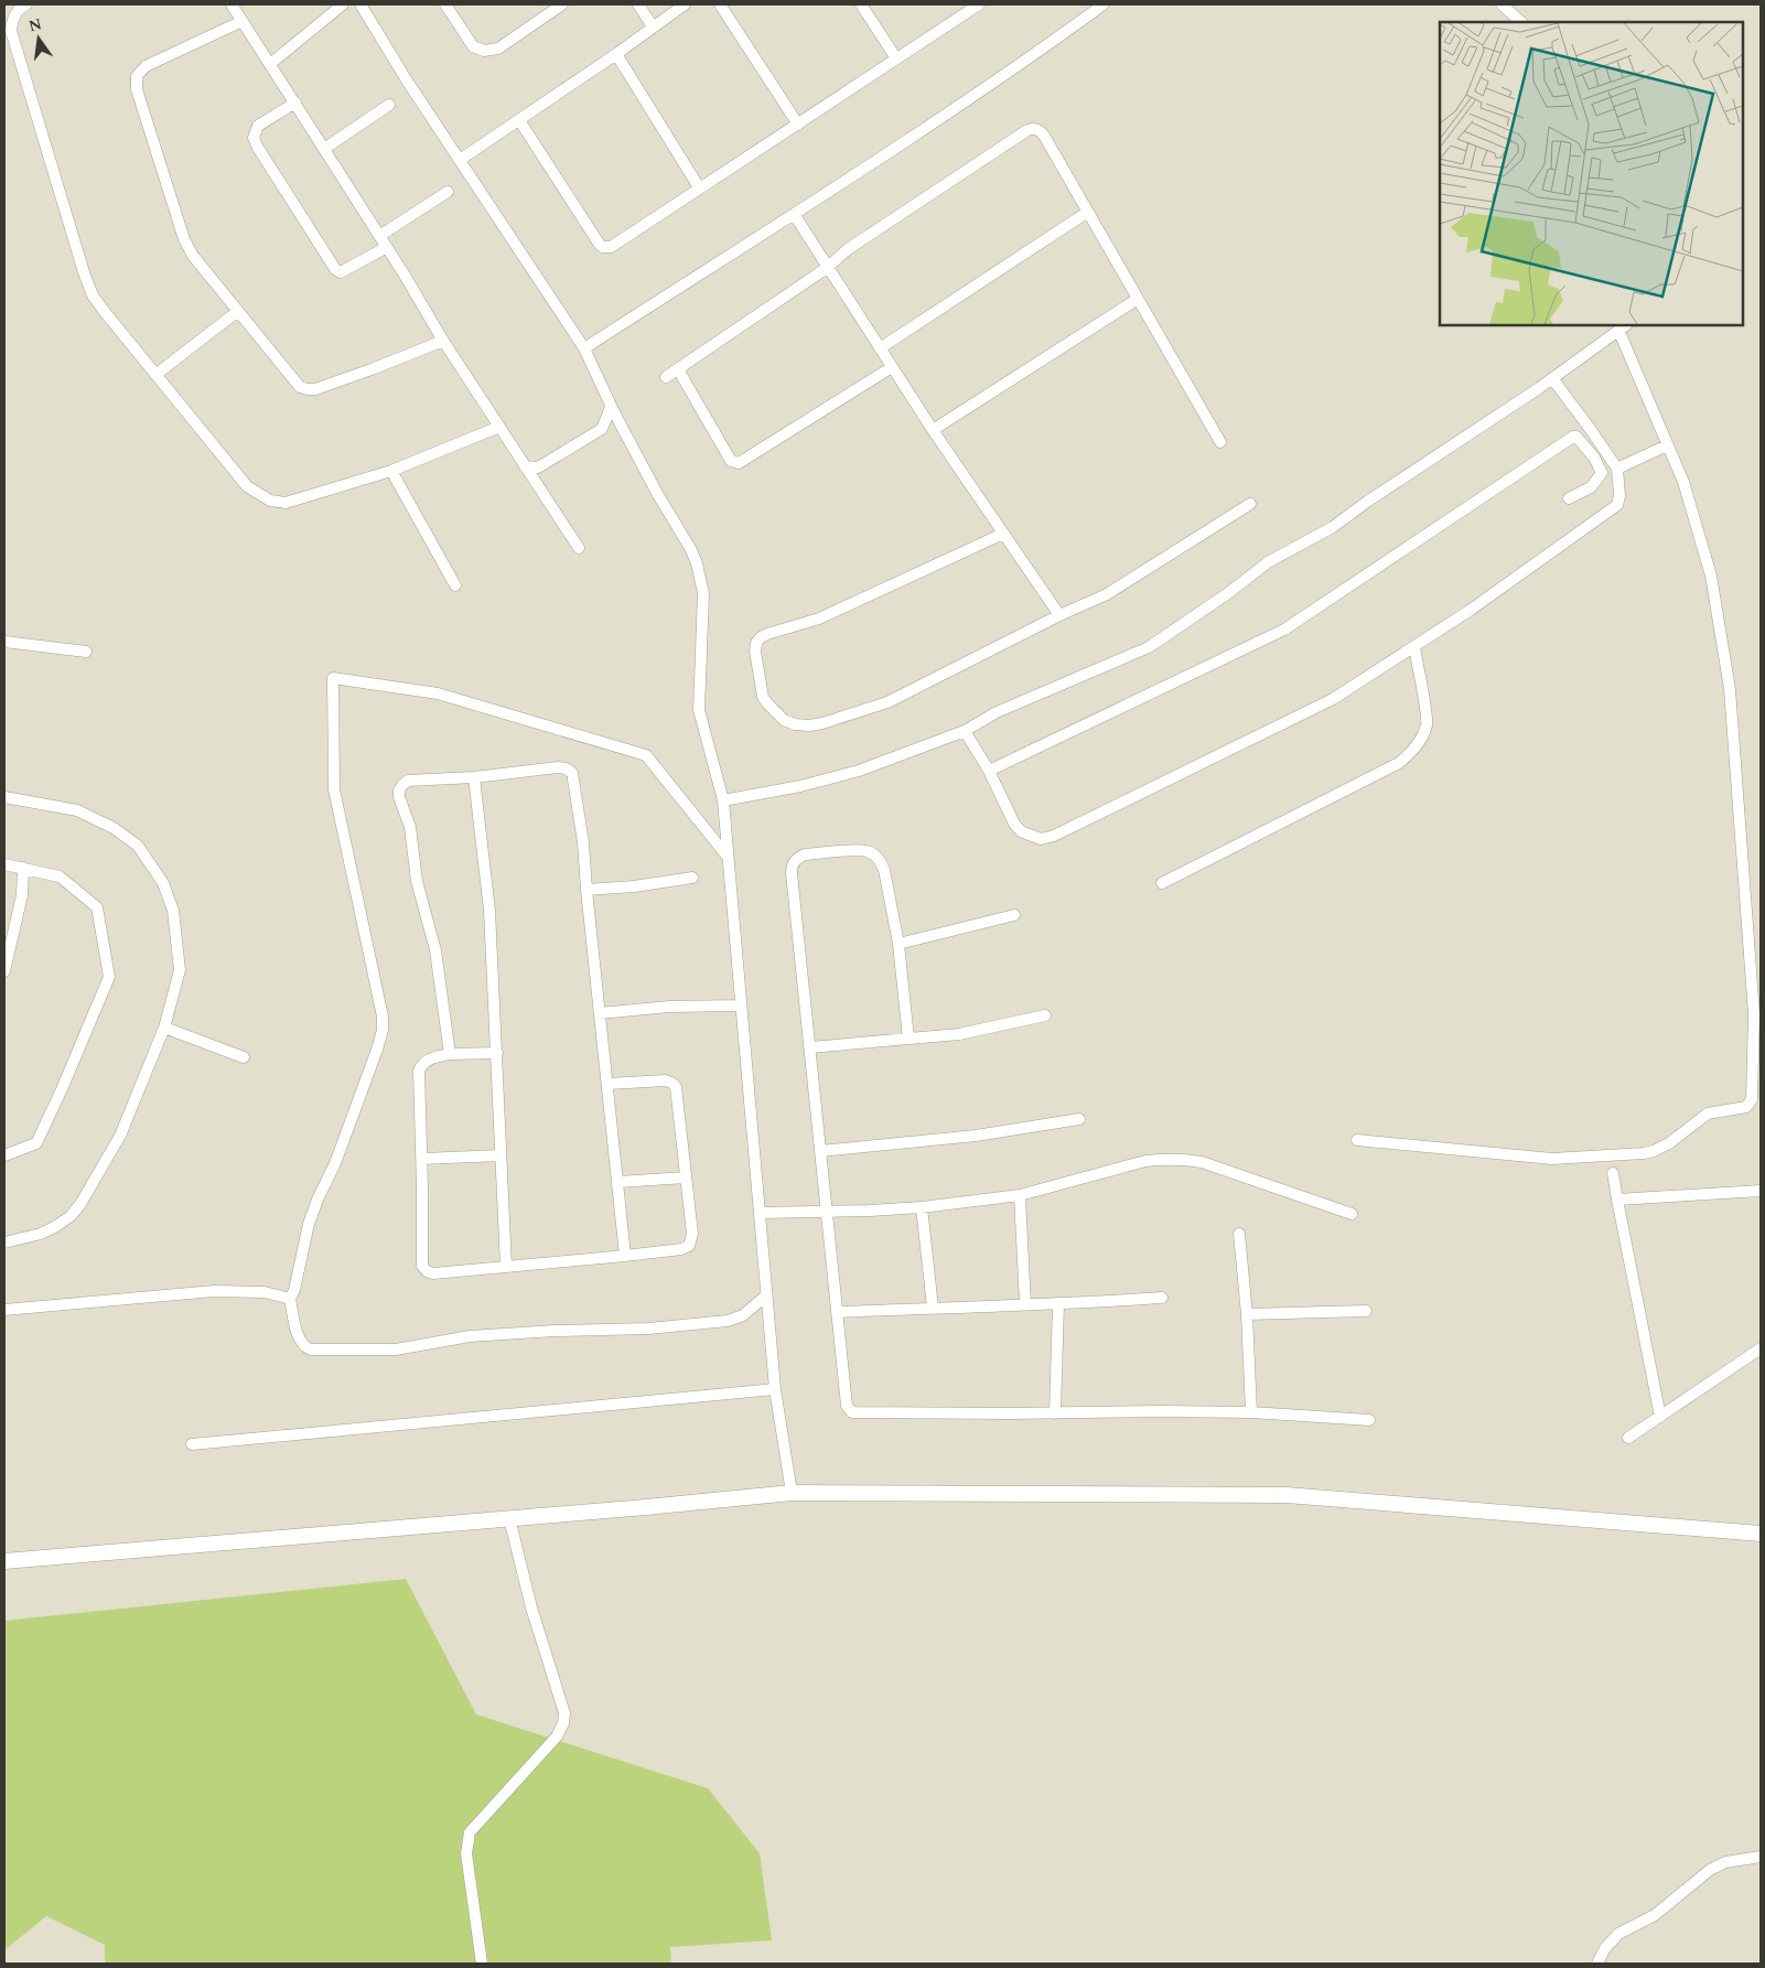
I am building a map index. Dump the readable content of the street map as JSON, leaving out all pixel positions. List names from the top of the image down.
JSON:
{
  "north": "top"
}
